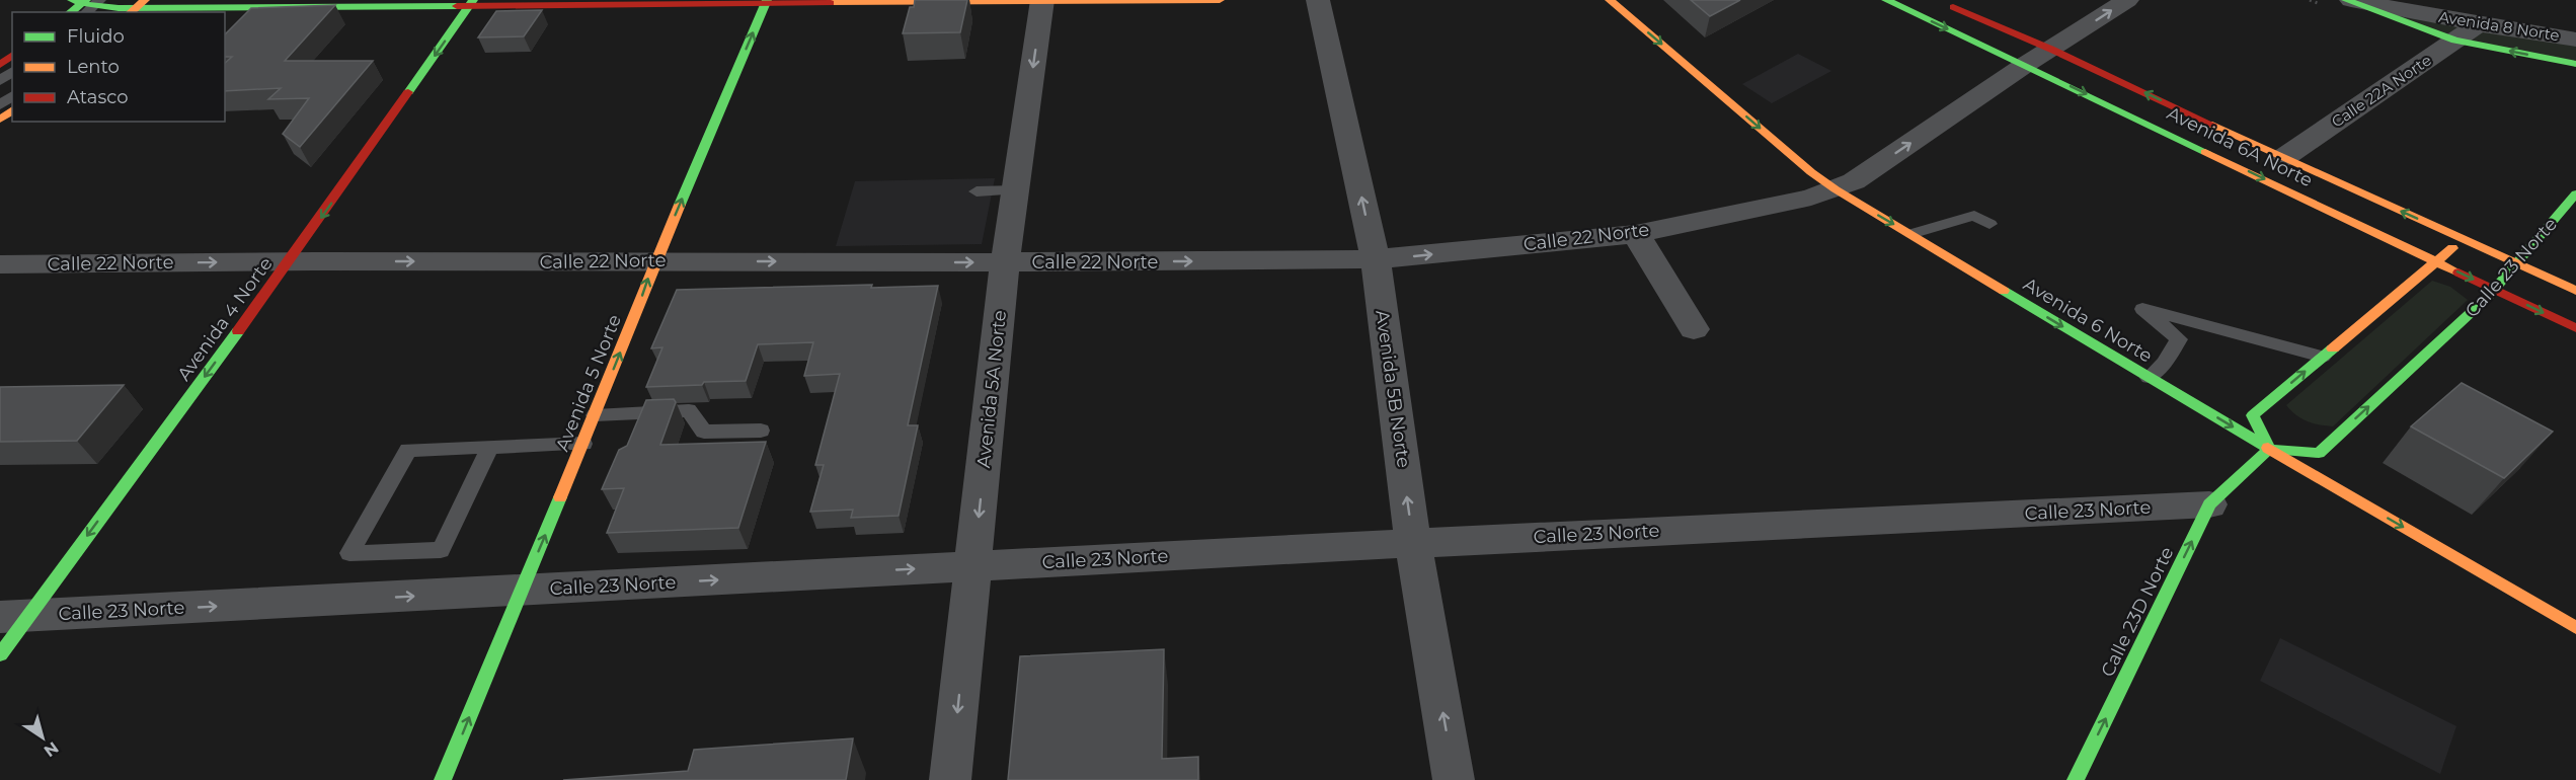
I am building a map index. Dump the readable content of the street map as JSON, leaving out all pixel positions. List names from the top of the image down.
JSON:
{
  "streets": {
    "street": [
      "Avenida 8 Norte",
      "Calle 22A Norte",
      "Avenida 6A Norte",
      "Calle 22 Norte",
      "Calle 23 Norte",
      "Avenida 4 Norte",
      "Avenida 6 Norte",
      "Avenida 5 Norte",
      "Avenida 5A Norte",
      "Avenida 5B Norte",
      "Calle 23D Norte"
    ]
  },
  "crossings": [
    ["Avenida 8 Norte", "Calle 22A Norte"],
    ["Calle 22A Norte", "Avenida 6A Norte"],
    ["Avenida 6A Norte", "Calle 22 Norte"],
    ["Avenida 6A Norte", "Calle 23 Norte"],
    ["Calle 22 Norte", "Avenida 4 Norte"],
    ["Calle 22 Norte", "Avenida 6 Norte"],
    ["Calle 22 Norte", "Avenida 5 Norte"],
    ["Calle 22 Norte", "Avenida 5A Norte"],
    ["Calle 22 Norte", "Avenida 5B Norte"],
    ["Calle 23 Norte", "Avenida 4 Norte"],
    ["Calle 23 Norte", "Avenida 6 Norte"],
    ["Calle 23 Norte", "Avenida 5 Norte"],
    ["Calle 23 Norte", "Avenida 5A Norte"],
    ["Calle 23 Norte", "Avenida 5B Norte"],
    ["Calle 23 Norte", "Calle 23D Norte"],
    ["Avenida 6 Norte", "Calle 23D Norte"]
  ],
  "one_way": [
    "Calle 23 Norte",
    "Avenida 4 Norte",
    "Avenida 6 Norte",
    "Avenida 5 Norte",
    "Avenida 5A Norte",
    "Avenida 5B Norte",
    "Calle 23D Norte"
  ],
  "legend": ["Fluido", "Lento", "Atasco"],
  "north": "bottom right"
}
